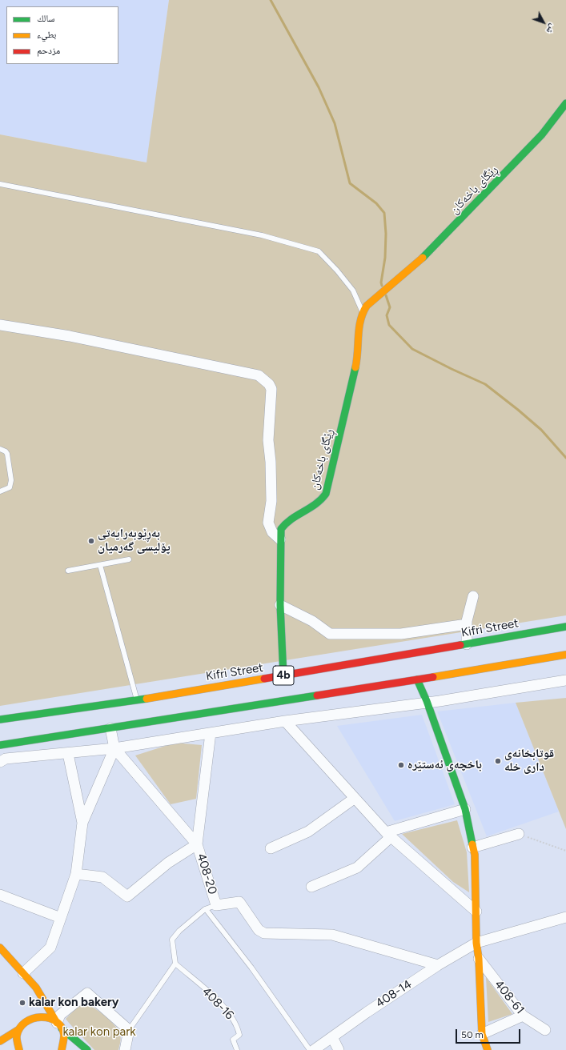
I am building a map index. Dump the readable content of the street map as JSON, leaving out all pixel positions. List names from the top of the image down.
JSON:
{
  "streets": {
    "main road": ["ڕێگای باخەکان", "Kifri Street", "4b"],
    "street": ["408-20", "408-14", "408-61"],
    "lane": ["408-16"]
  },
  "crossings": [
    ["ڕێگای باخەکان", "Kifri Street"],
    ["4b", "408-20"],
    ["408-20", "408-14"]
  ],
  "parks": ["kalar kon park"],
  "places": [
    "بەڕێوبەرایەتی پۆلیسی گەرمیان",
    "قوتابخانەی داری خلە",
    "باخچەی ئەستێرە",
    "kalar kon bakery"
  ],
  "legend": ["سالك", "بطيء", "مزدحم"],
  "scale_bar": "50 m",
  "north": "bottom right"
}
